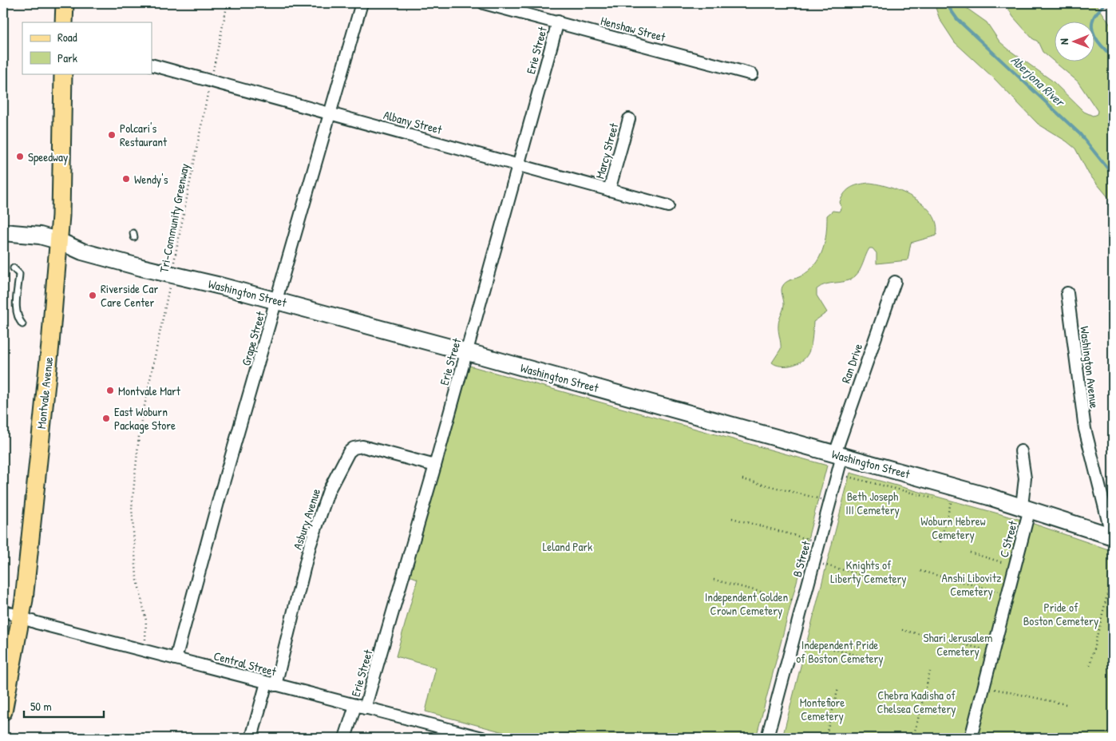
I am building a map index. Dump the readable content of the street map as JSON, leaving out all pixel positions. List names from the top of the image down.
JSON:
{
  "streets": {
    "main road": ["Washington Street", "Montvale Avenue"],
    "street": [
      "Henshaw Street",
      "Erie Street",
      "Albany Street",
      "Marcy Street",
      "Grape Street",
      "Ran Drive",
      "Washington Avenue",
      "Asbury Avenue",
      "C Street",
      "B Street",
      "Central Street"
    ],
    "path": ["Tri-Community Greenway"]
  },
  "crossings": [
    ["Henshaw Street", "Erie Street"],
    ["Erie Street", "Albany Street"],
    ["Erie Street", "Washington Street"],
    ["Erie Street", "Asbury Avenue"],
    ["Erie Street", "Central Street"],
    ["Albany Street", "Marcy Street"],
    ["Albany Street", "Tri-Community Greenway"],
    ["Albany Street", "Grape Street"],
    ["Tri-Community Greenway", "Washington Street"],
    ["Tri-Community Greenway", "Central Street"],
    ["Washington Street", "Grape Street"],
    ["Washington Street", "Ran Drive"],
    ["Washington Street", "Washington Avenue"],
    ["Washington Street", "Montvale Avenue"],
    ["Washington Street", "C Street"],
    ["Washington Street", "B Street"],
    ["Grape Street", "Central Street"],
    ["Ran Drive", "B Street"],
    ["Montvale Avenue", "Central Street"],
    ["Asbury Avenue", "Central Street"]
  ],
  "water": ["Aberjona River"],
  "parks": [
    "Beth Joseph III Cemetery",
    "Woburn Hebrew Cemetery",
    "Leland Park",
    "Knights of Liberty Cemetery",
    "Anshi Libovitz Cemetery",
    "Independent Golden Crown Cemetery",
    "Pride of Boston Cemetery",
    "Shari Jerusalem Cemetery",
    "Independent Pride of Boston Cemetery",
    "Chebra Kadisha of Chelsea Cemetery",
    "Montefiore Cemetery"
  ],
  "places": [
    "Polcari's Restaurant",
    "Speedway",
    "Wendy's",
    "Riverside Car Care Center",
    "Montvale Mart",
    "East Woburn Package Store"
  ],
  "legend": ["Road", "Park"],
  "scale_bar": "50 m",
  "north": "left"
}
